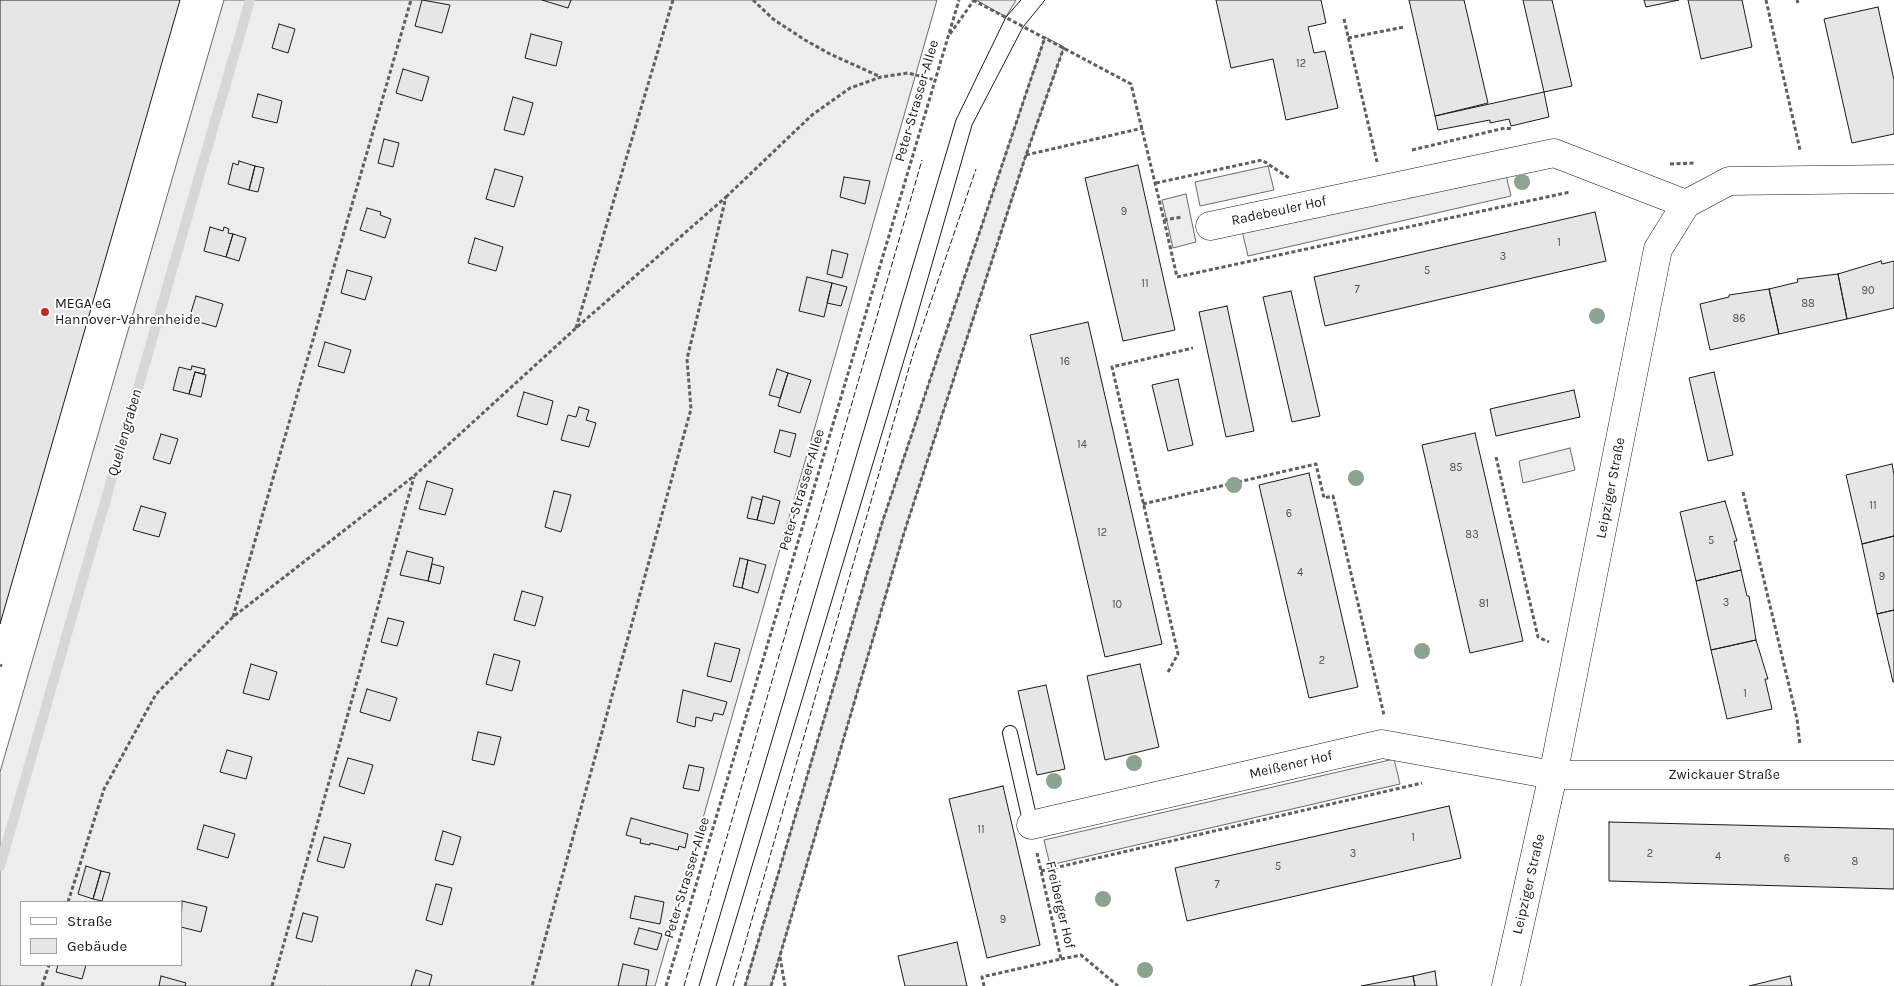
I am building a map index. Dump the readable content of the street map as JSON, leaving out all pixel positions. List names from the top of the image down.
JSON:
{
  "streets": {
    "street": [
      "Radebeuler Hof",
      "Leipziger Straße",
      "Meißener Hof",
      "Zwickauer Straße"
    ],
    "path": ["Peter-Strasser-Allee", "Freiberger Hof"]
  },
  "crossings": [
    ["Radebeuler Hof", "Leipziger Straße"],
    ["Leipziger Straße", "Meißener Hof"],
    ["Leipziger Straße", "Zwickauer Straße"],
    ["Meißener Hof", "Zwickauer Straße"],
    ["Meißener Hof", "Freiberger Hof"]
  ],
  "water": ["Quellengraben"],
  "places": ["MEGA eG Hannover-Vahrenheide"],
  "house_numbers": [
    "12",
    "9",
    "1",
    "3",
    "5",
    "11",
    "7",
    "90",
    "88",
    "86",
    "16",
    "14",
    "85",
    "11",
    "6",
    "12",
    "83",
    "5",
    "4",
    "9",
    "3",
    "81",
    "10",
    "2",
    "1",
    "11",
    "1",
    "3",
    "2",
    "4",
    "6",
    "8",
    "5",
    "7",
    "9"
  ],
  "legend": ["Straße", "Gebäude"]
}
